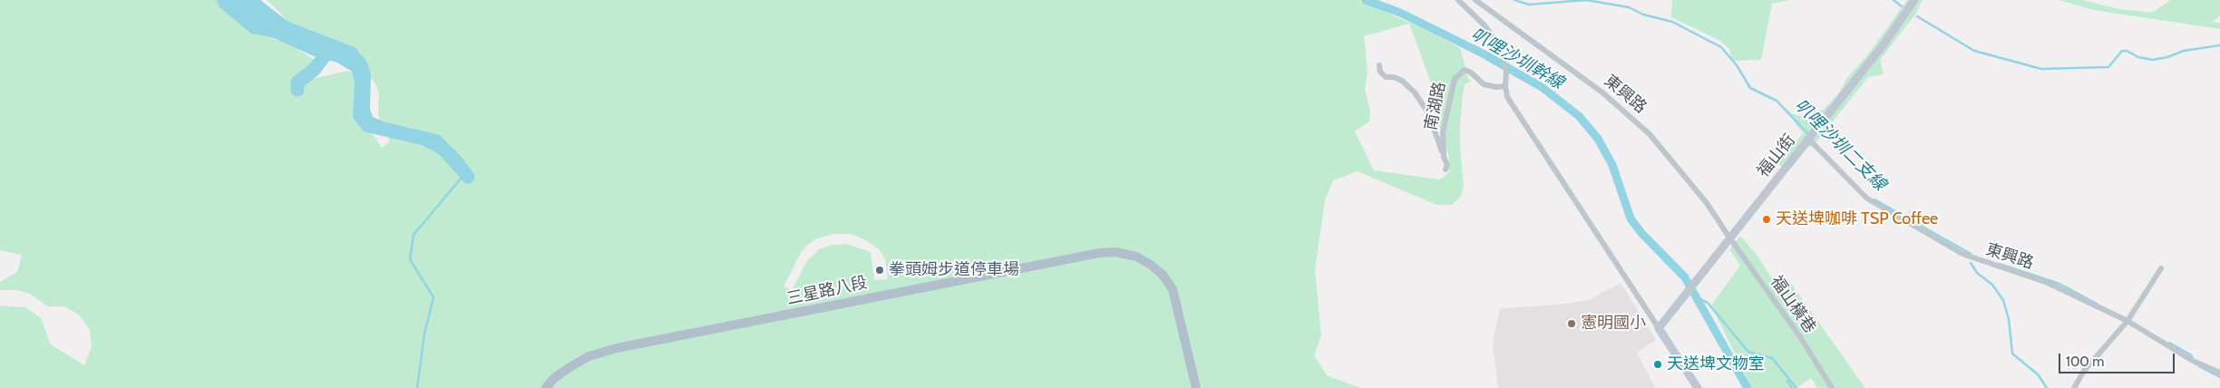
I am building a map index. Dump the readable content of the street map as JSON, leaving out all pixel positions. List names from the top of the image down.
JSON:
{
  "streets": {
    "main road": ["三星路八段"],
    "street": [
      "東興路",
      "南湖路",
      "福山街",
      "福山橫巷"
    ]
  },
  "crossings": [
    ["東興路", "福山街"],
    ["東興路", "福山橫巷"],
    ["福山街", "福山橫巷"]
  ],
  "water": ["叭哩沙圳幹線", "叭哩沙圳二支線"],
  "places": [
    "天送埤咖啡 TSP Coffee",
    "拳頭姆步道停車場",
    "憲明國小",
    "天送埤文物室"
  ],
  "scale_bar": "100 m"
}
